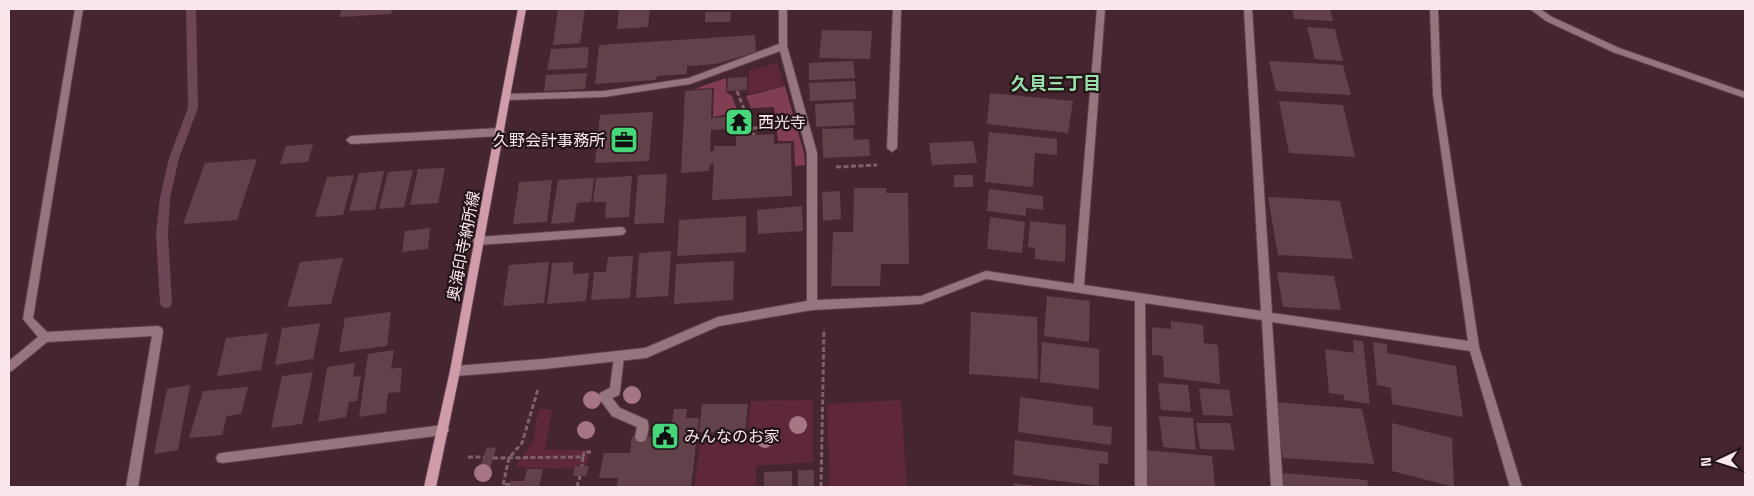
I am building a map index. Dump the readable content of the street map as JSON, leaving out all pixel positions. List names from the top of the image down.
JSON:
{
  "streets": {
    "main road": ["奥海印寺納所線"]
  },
  "districts": ["久貝三丁目"],
  "places": {
    "temple": ["西光寺"],
    "office": ["久野会計事務所"],
    "public building": ["みんなのお家"]
  },
  "north": "left"
}
